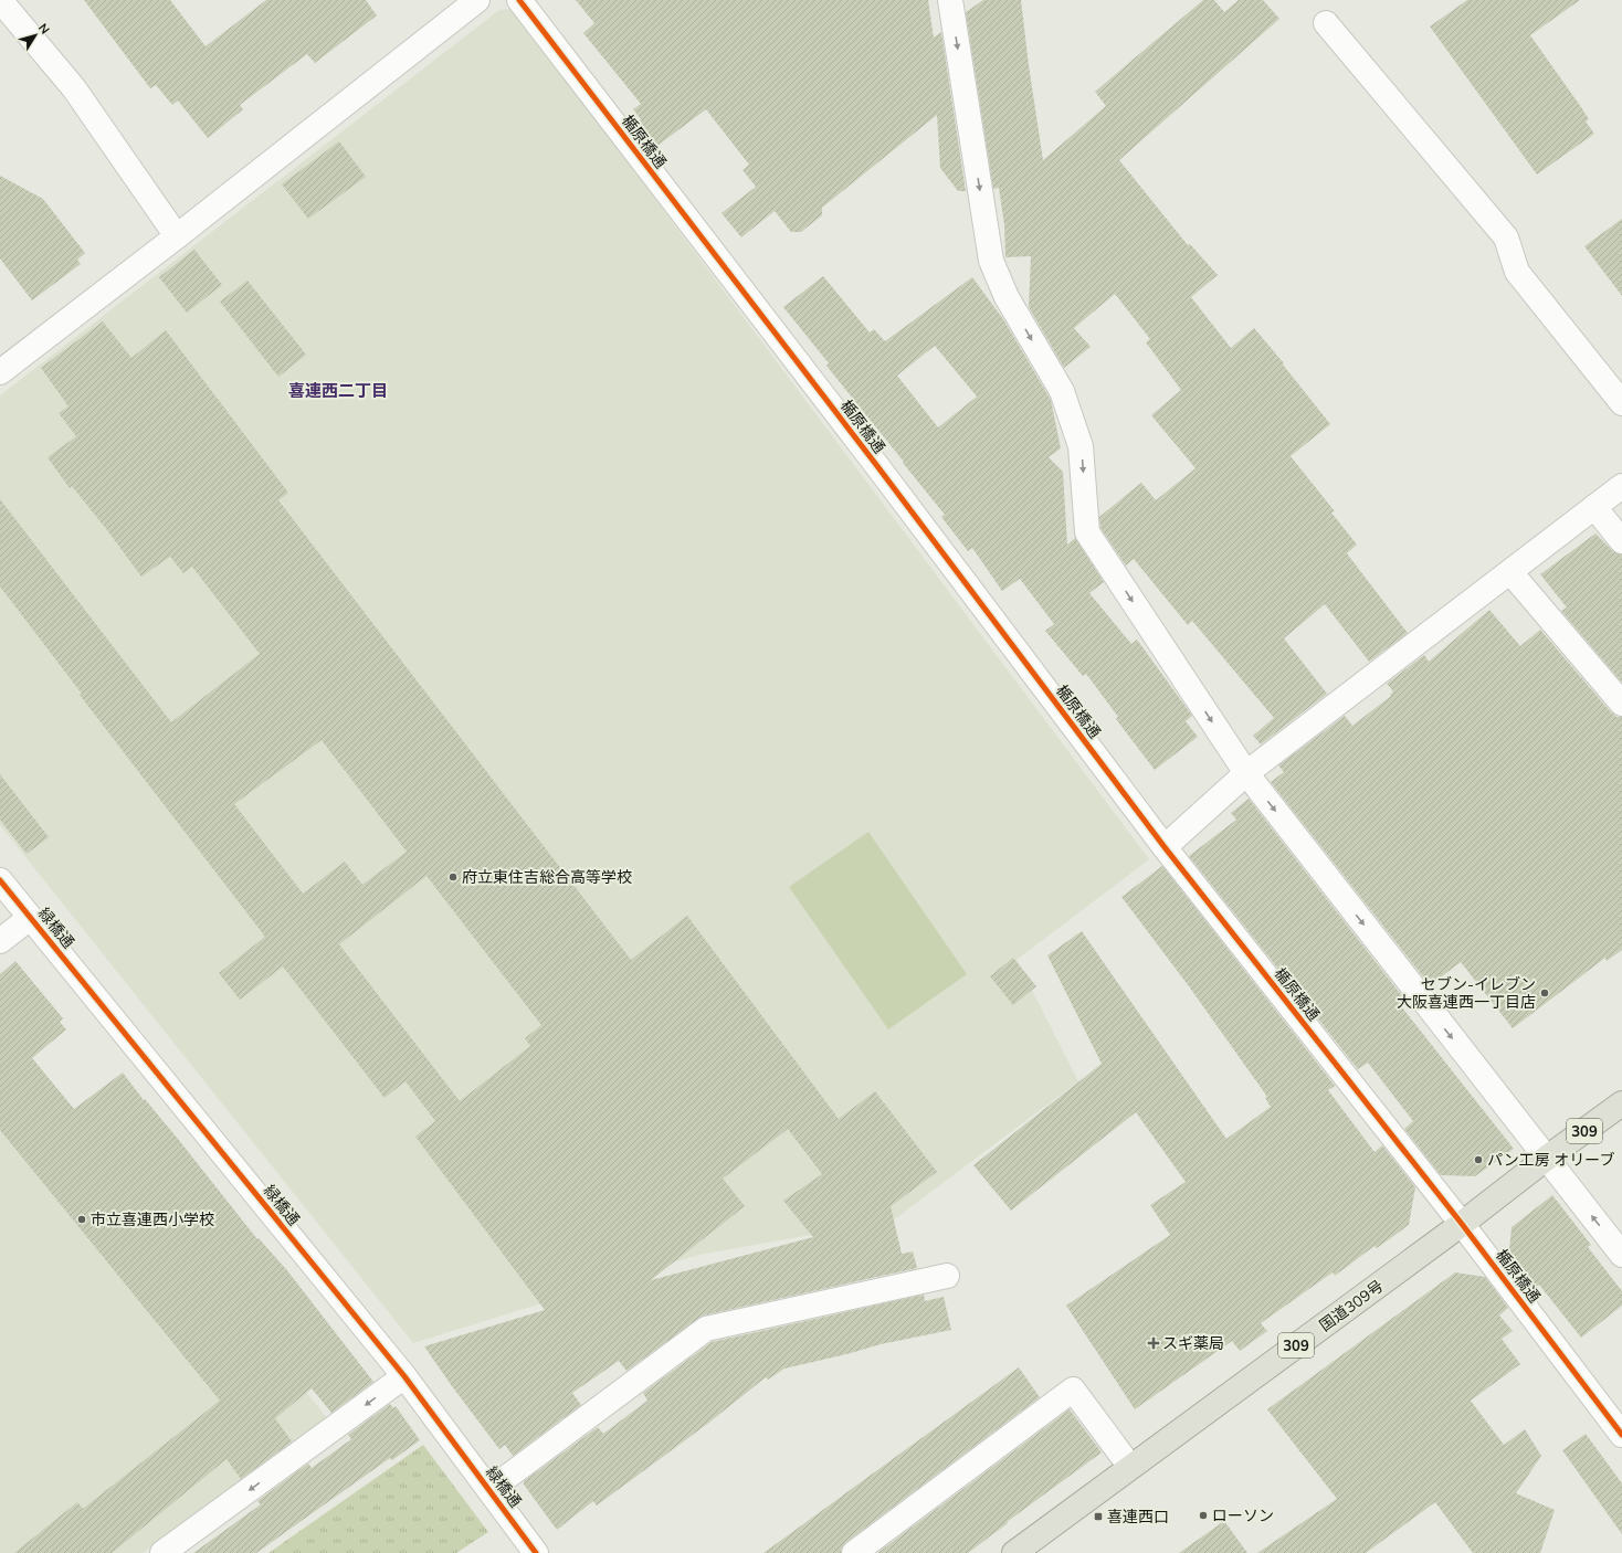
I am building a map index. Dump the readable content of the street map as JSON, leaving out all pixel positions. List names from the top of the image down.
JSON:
{
  "streets": {
    "highway": ["309", "国道309号"],
    "street": ["楯原橋通", "緑橋通"]
  },
  "crossings": [
    ["楯原橋通", "国道309号"]
  ],
  "districts": ["喜連西二丁目"],
  "places": {
    "other": [
      "府立東住吉総合高等学校",
      "セブン-イレブン 大阪喜連西一丁目店",
      "パン工房 オリーブ",
      "市立喜連西小学校",
      "ローソン"
    ],
    "health": ["スギ薬局"],
    "transit": ["喜連西口"]
  },
  "north": "top right"
}
